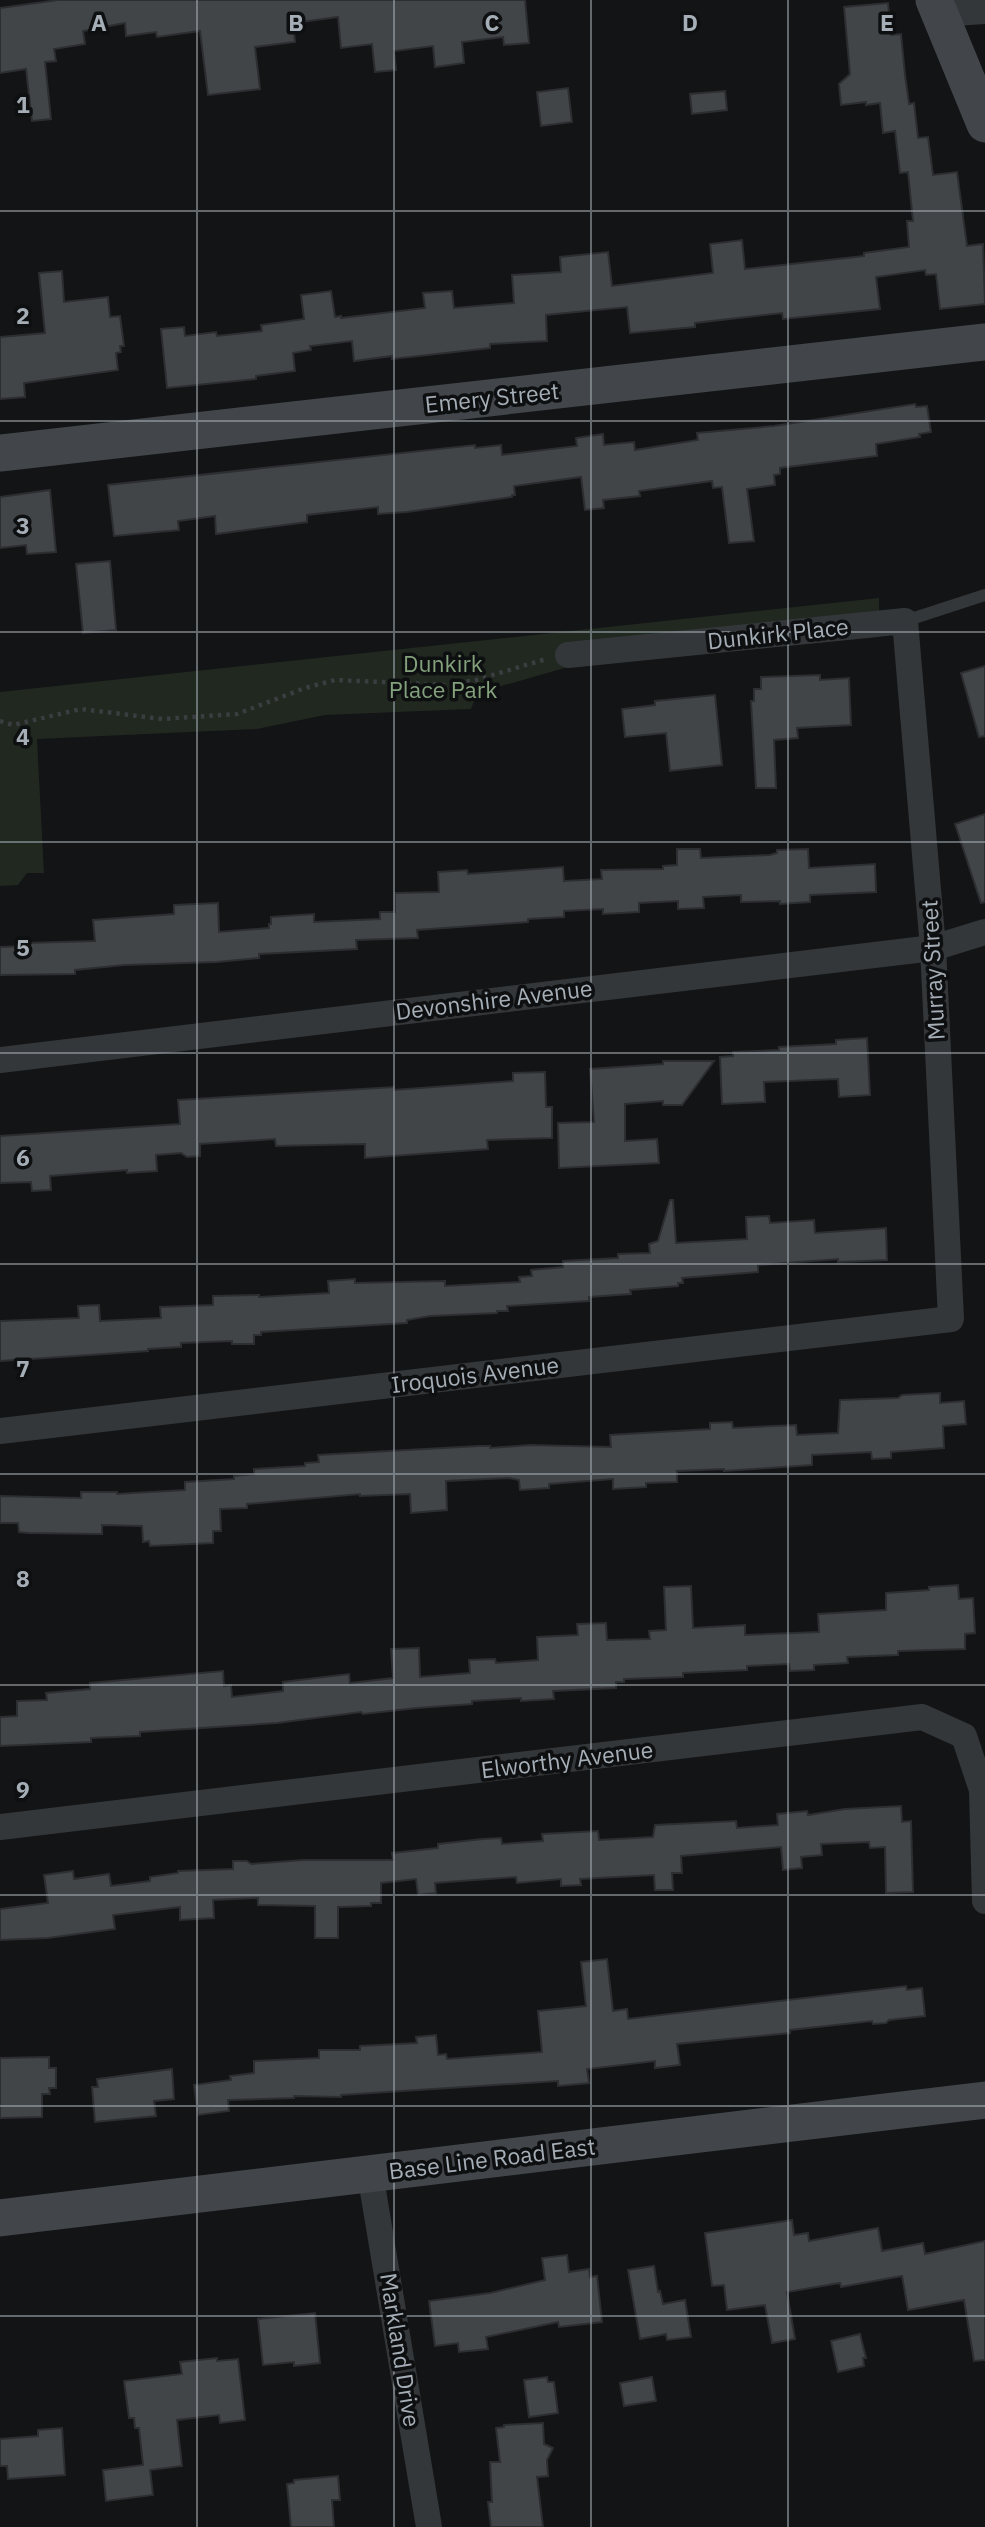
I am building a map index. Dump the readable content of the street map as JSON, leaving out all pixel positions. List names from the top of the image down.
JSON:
{
  "streets": {
    "street": [
      "Emery Street",
      "Dunkirk Place",
      "Murray Street",
      "Devonshire Avenue",
      "Iroquois Avenue",
      "Elworthy Avenue",
      "Base Line Road East",
      "Markland Drive"
    ]
  },
  "crossings": [
    ["Dunkirk Place", "Murray Street"],
    ["Murray Street", "Devonshire Avenue"],
    ["Murray Street", "Iroquois Avenue"],
    ["Base Line Road East", "Markland Drive"]
  ],
  "parks": ["Dunkirk Place Park"],
  "grid": {
    "columns": [
      "A",
      "B",
      "C",
      "D",
      "E"
    ],
    "rows": [
      "1",
      "2",
      "3",
      "4",
      "5",
      "6",
      "7",
      "8",
      "9"
    ]
  }
}
